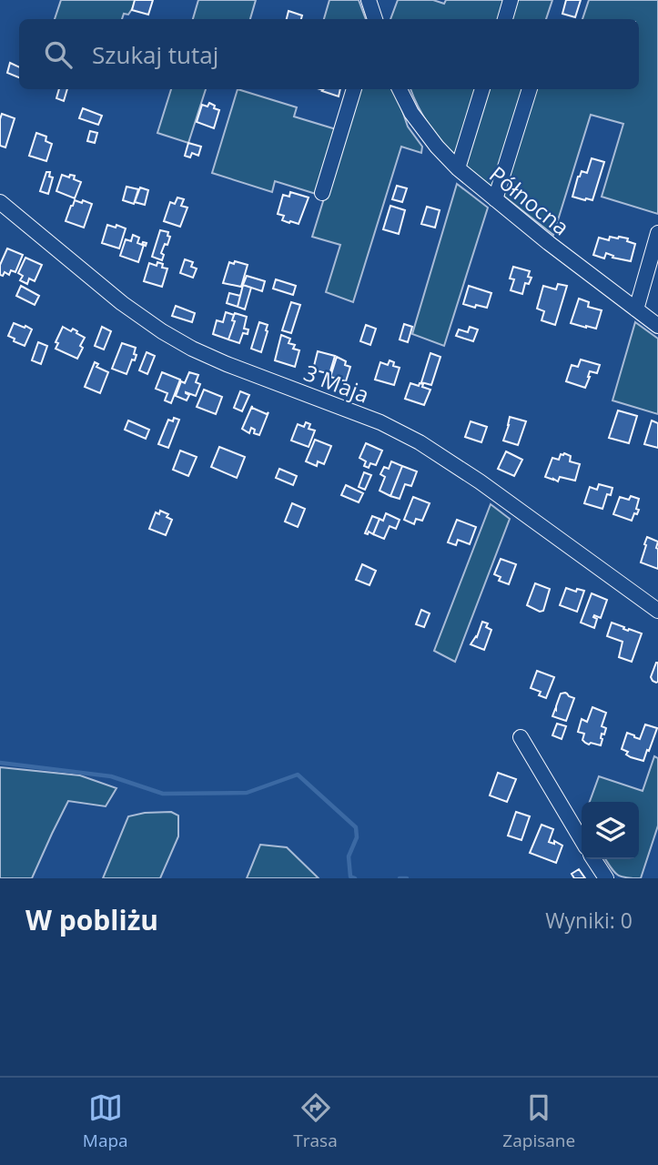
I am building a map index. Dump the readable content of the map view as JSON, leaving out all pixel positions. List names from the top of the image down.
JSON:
{
  "streets": {
    "street": ["Północna", "3 Maja"]
  },
  "page": {
    "search": "Szukaj tutaj",
    "heading": ["W pobliżu", "Wyniki: 0"],
    "nav": ["Mapa", "Trasa", "Zapisane"]
  }
}
